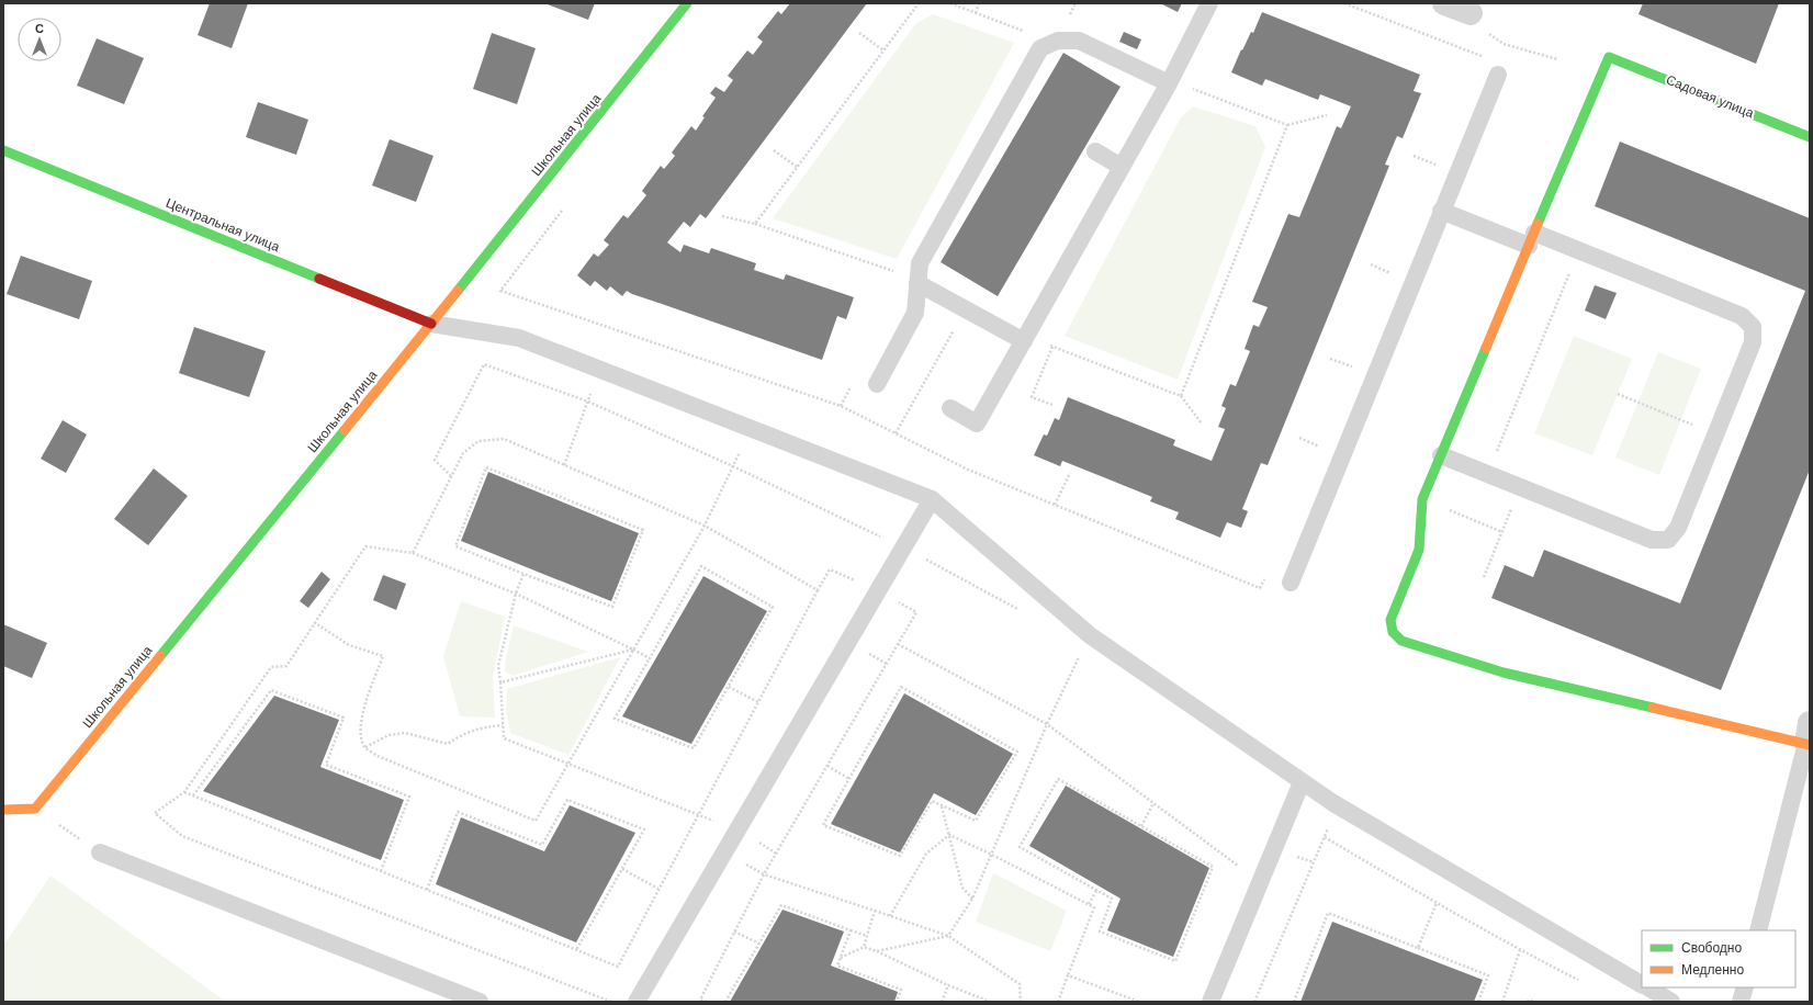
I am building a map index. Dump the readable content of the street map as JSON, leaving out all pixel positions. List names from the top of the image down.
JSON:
{
  "streets": {
    "street": ["Садовая улица", "Школьная улица", "Центральная улица"]
  },
  "crossings": [
    ["Школьная улица", "Центральная улица"]
  ],
  "legend": ["Свободно", "Медленно"],
  "north": "top"
}
